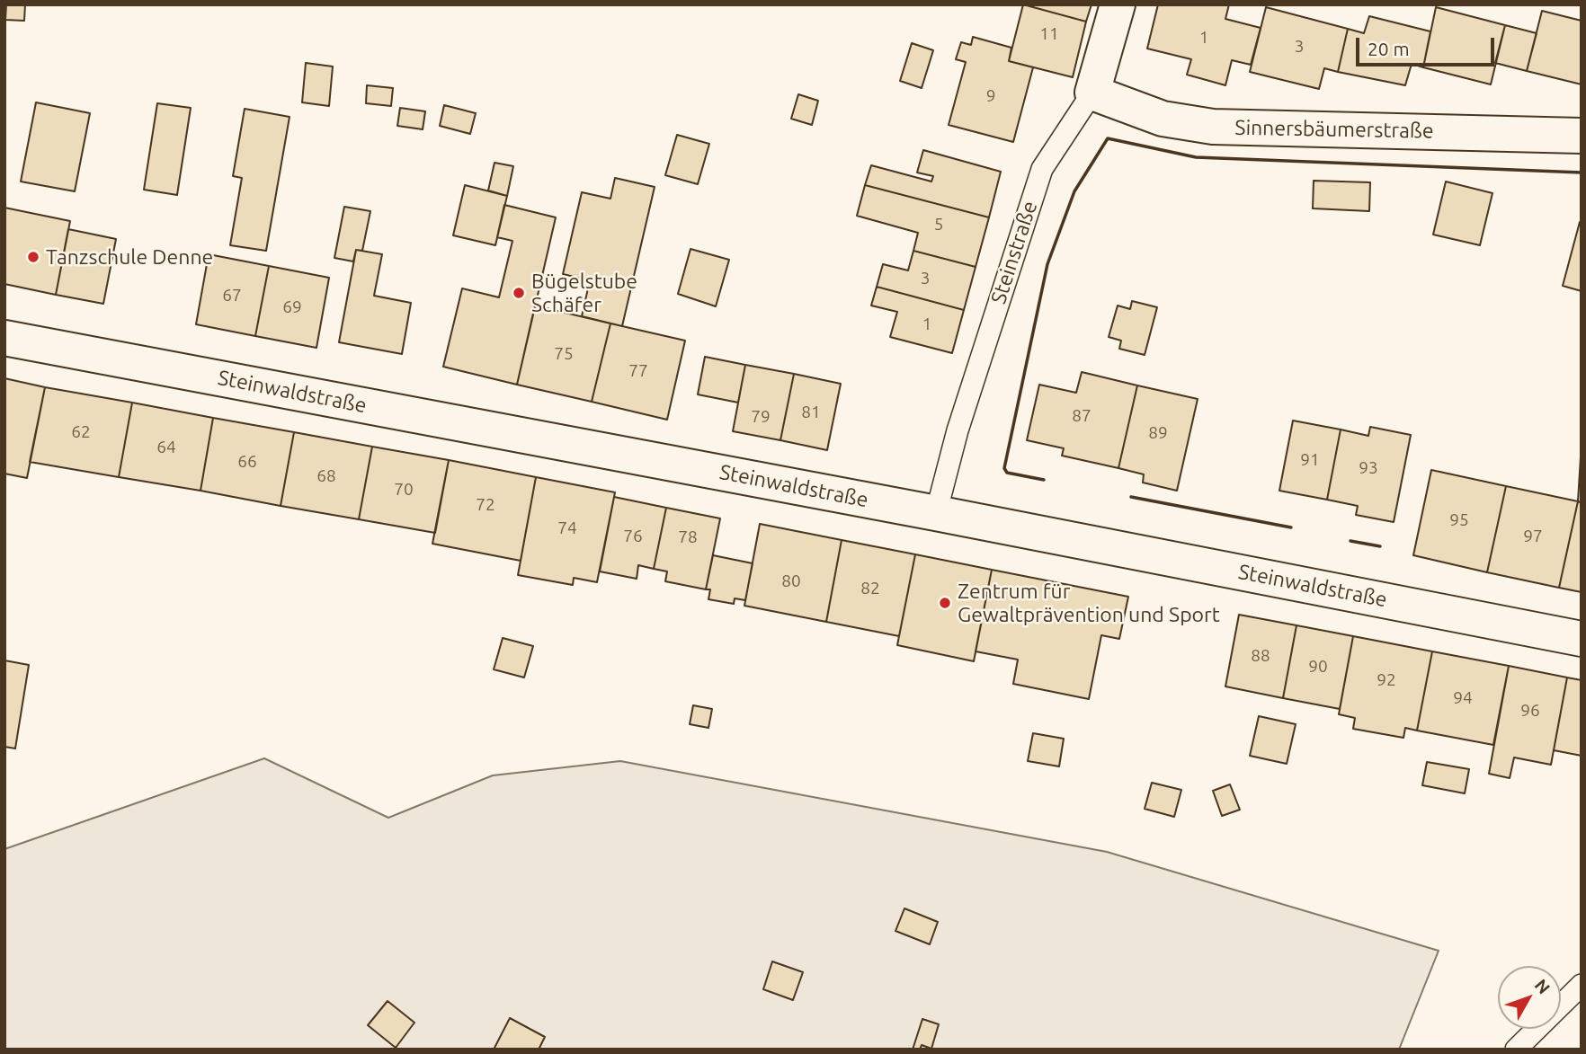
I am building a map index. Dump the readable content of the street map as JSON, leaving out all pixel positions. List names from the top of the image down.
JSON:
{
  "streets": {
    "street": ["Sinnersbäumerstraße", "Steinstraße", "Steinwaldstraße"]
  },
  "crossings": [
    ["Sinnersbäumerstraße", "Steinstraße"],
    ["Steinstraße", "Steinwaldstraße"]
  ],
  "places": ["Tanzschule Denne", "Bügelstube Schäfer", "Zentrum für Gewaltprävention und Sport"],
  "house_numbers": [
    "11",
    "1",
    "3",
    "9",
    "5",
    "3",
    "67",
    "69",
    "1",
    "75",
    "77",
    "81",
    "87",
    "79",
    "62",
    "89",
    "64",
    "91",
    "66",
    "93",
    "68",
    "70",
    "72",
    "95",
    "74",
    "76",
    "97",
    "78",
    "80",
    "82",
    "88",
    "90",
    "92",
    "94",
    "96"
  ],
  "scale_bar": "20 m",
  "north": "top right"
}
